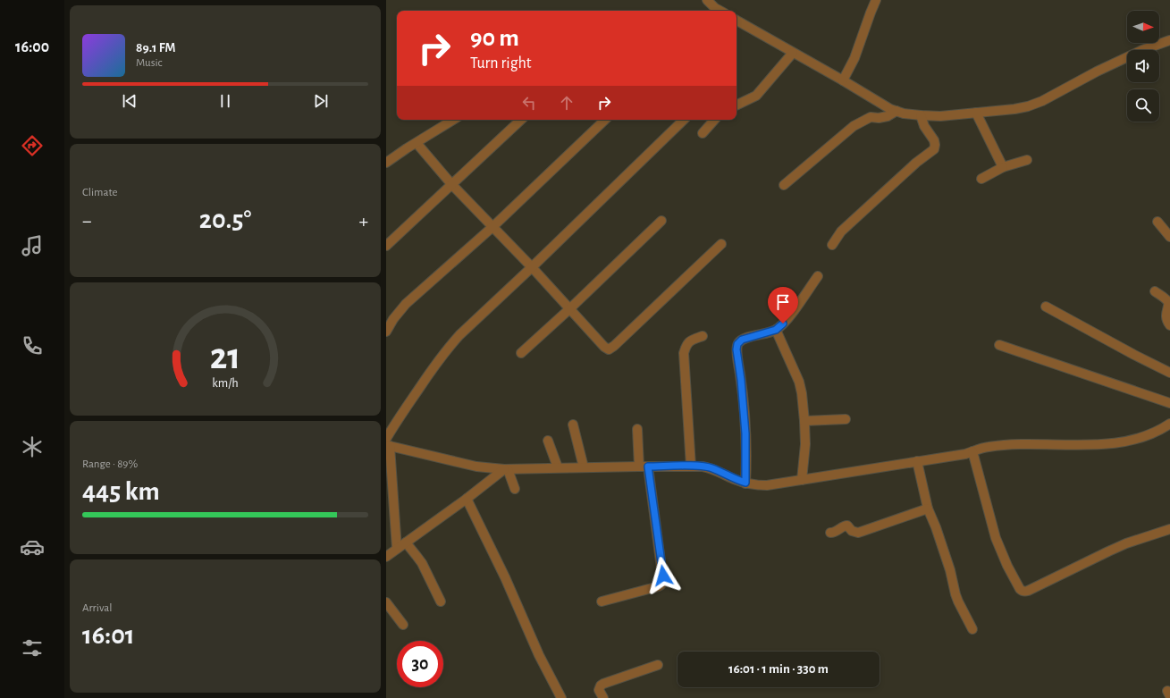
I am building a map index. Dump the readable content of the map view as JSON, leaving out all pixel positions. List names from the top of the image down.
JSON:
{
  "north": "right",
  "page": {
    "tabs": "16:00",
    "turn": ["90 m", "Turn right"],
    "song": ["89.1 FM", "Music"],
    "tile": [
      "Climate",
      ["Range · 89%", "445 km"],
      ["Arrival", "16:01"]
    ],
    "heat": ["−", "20.5°", "+"],
    "limit": "30",
    "trip": "16:01 · 1 min · 330 m",
    "gauge": ["21", "km/h"]
  }
}
